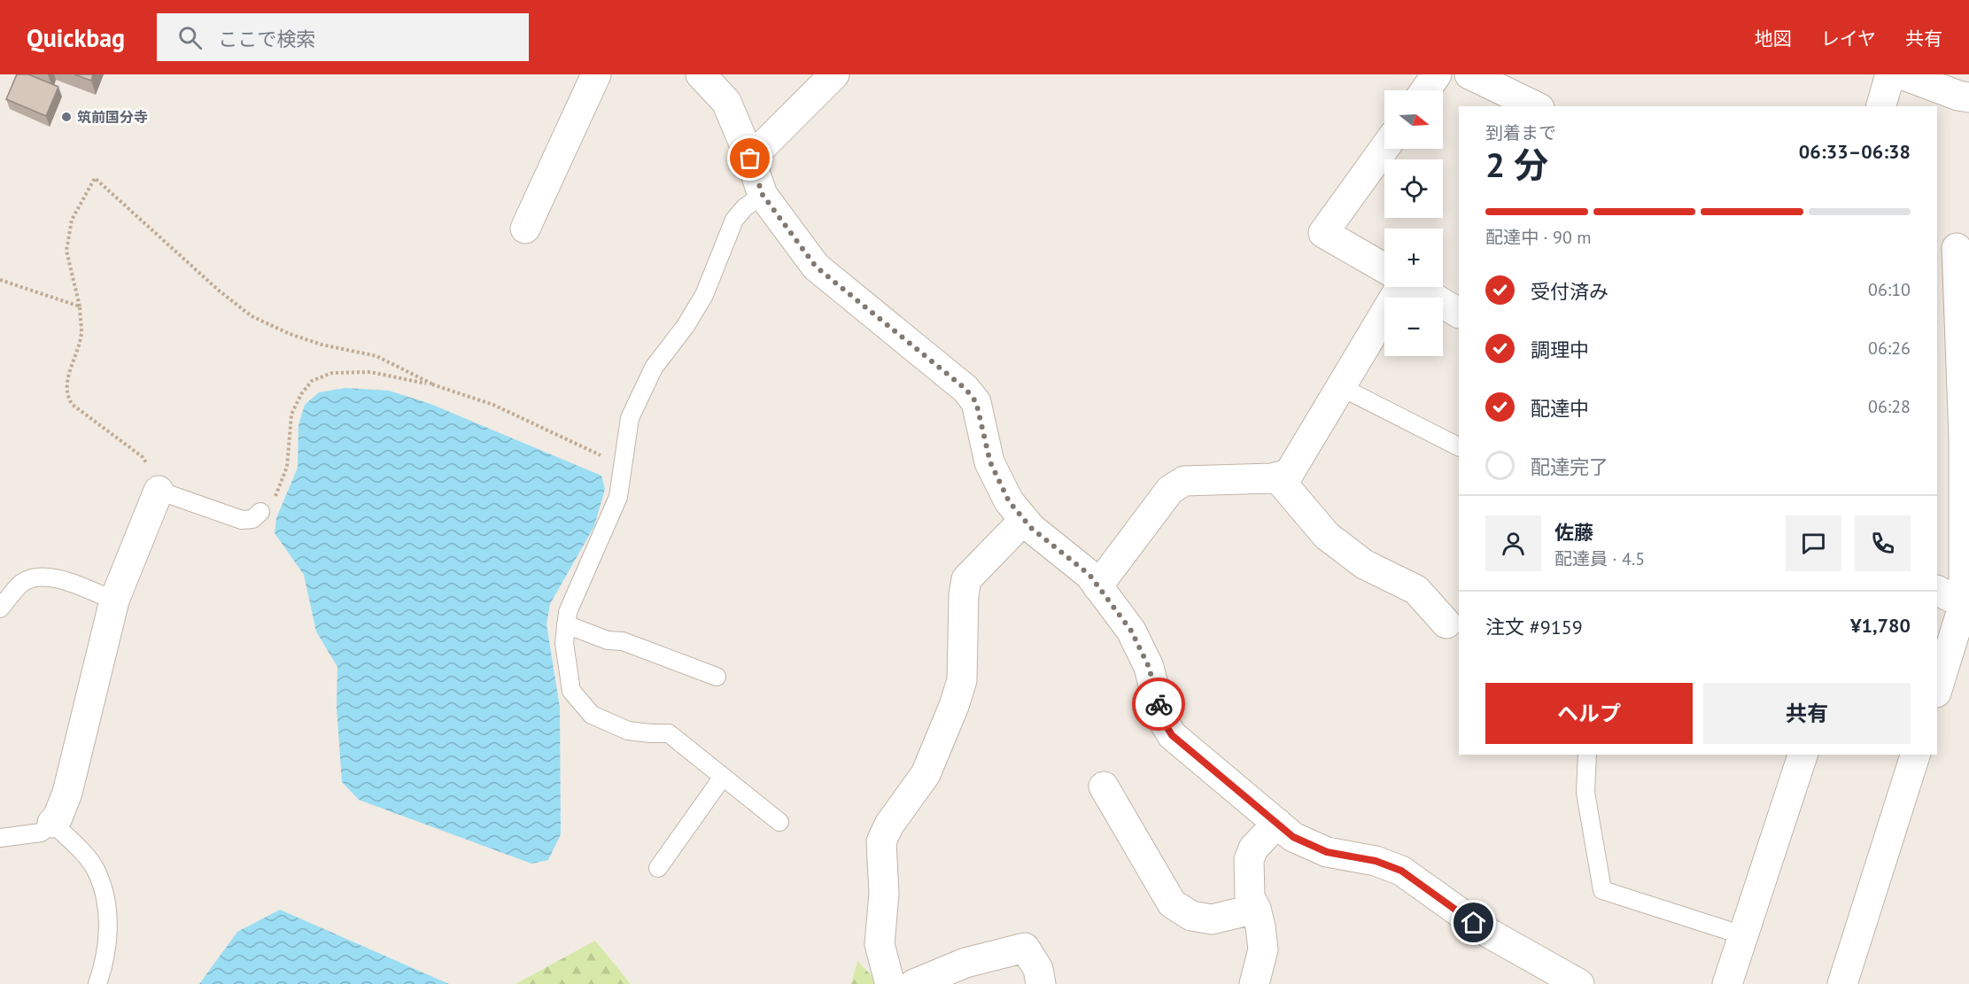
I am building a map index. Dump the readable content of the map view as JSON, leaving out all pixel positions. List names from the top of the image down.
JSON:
{
  "places": ["筑前国分寺"],
  "north": "right",
  "page": {
    "header": "Quickbag",
    "search": "ここで検索",
    "nav": ["地図", "レイヤ", "共有"],
    "map_buttons": ["+", "−"],
    "heading": ["2 分", "到着まで", "06:33–06:38"],
    "panel": [
      "佐藤",
      "配達員 · 4.5",
      "注文 #9159",
      "¥1,780"
    ],
    "bar": "配達中 · 90 m",
    "list": [
      ["受付済み", "06:10"],
      ["調理中", "06:26"],
      ["配達中", "06:28"],
      "配達完了"
    ],
    "buttons": ["ヘルプ", "共有"]
  }
}
